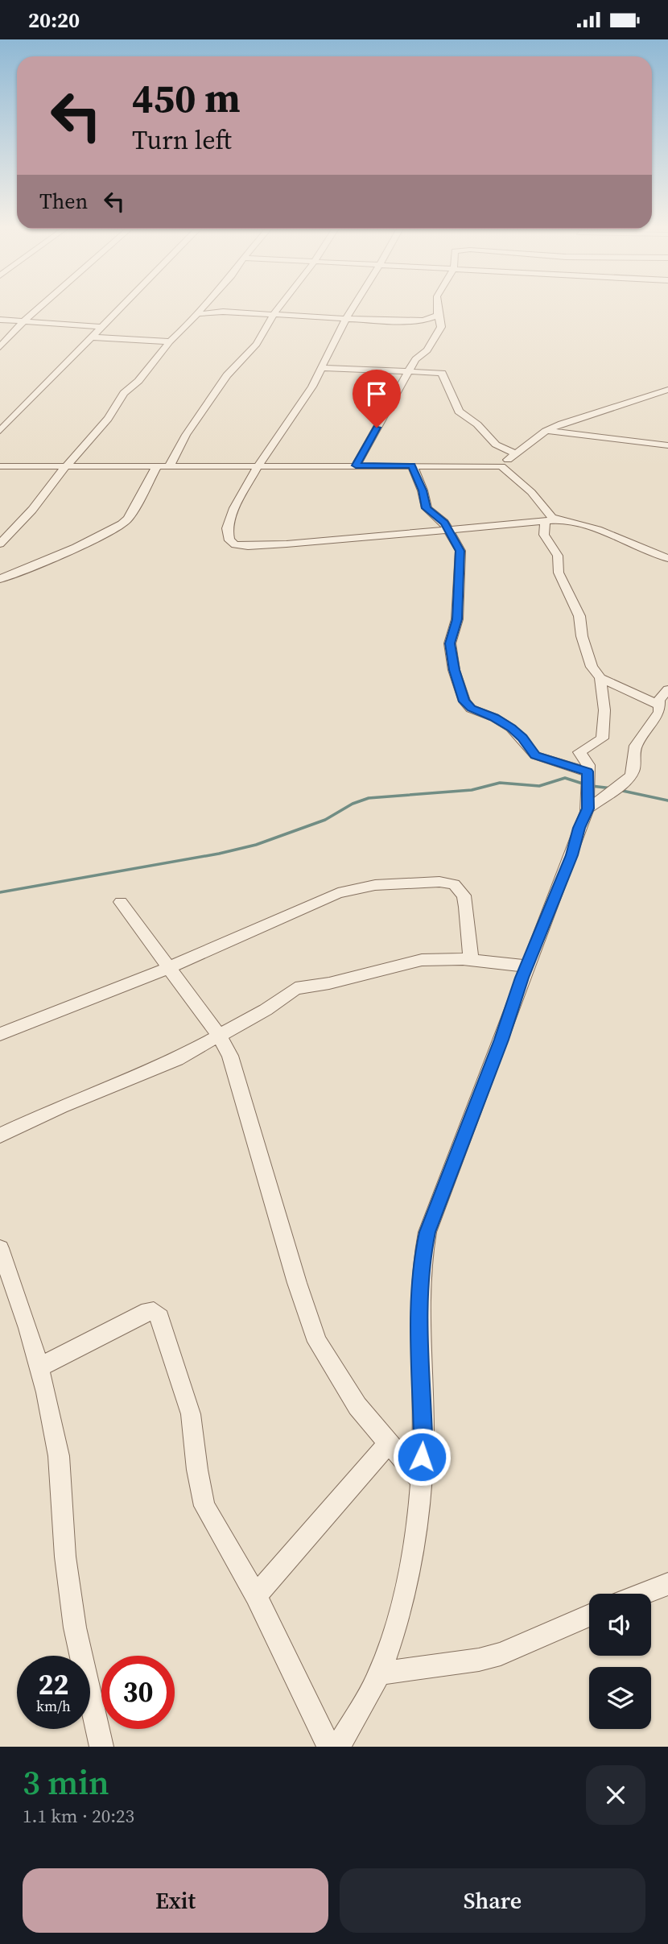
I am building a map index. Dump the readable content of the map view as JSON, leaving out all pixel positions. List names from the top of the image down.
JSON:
{
  "page": {
    "status": "20:20",
    "turn": ["450 m", "Turn left"],
    "then": "Then",
    "speed": "22 km/h",
    "limit": "30",
    "heading": ["3 min", "1.1 km · 20:23"],
    "buttons": ["Exit", "Share"]
  }
}
